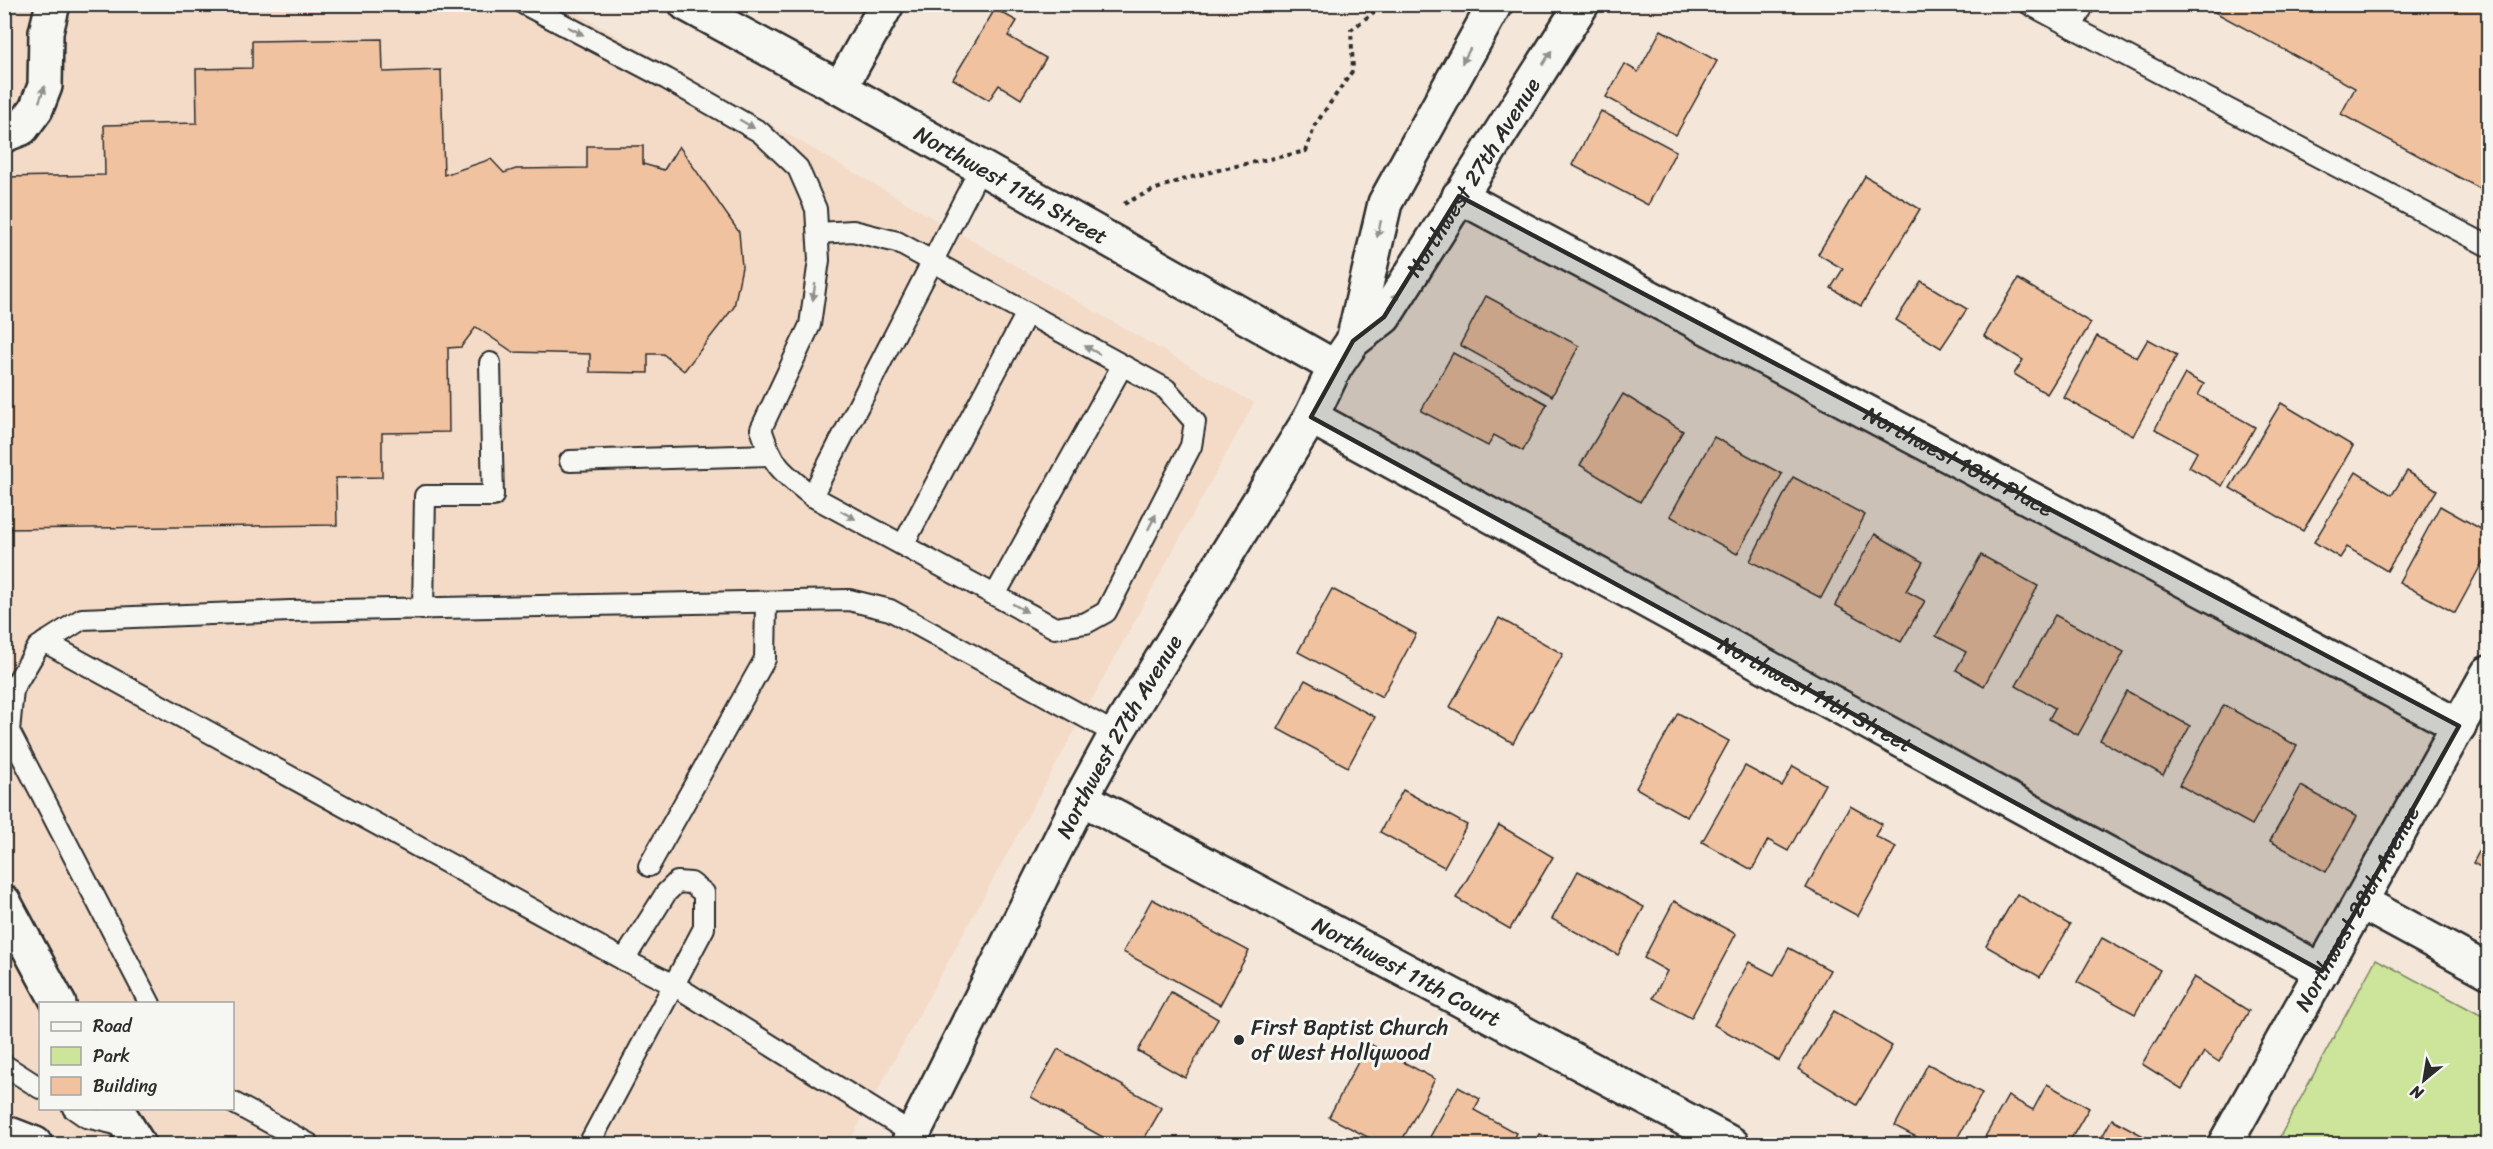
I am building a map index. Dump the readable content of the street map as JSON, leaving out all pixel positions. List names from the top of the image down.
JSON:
{
  "streets": {
    "street": [
      "Northwest 27th Avenue",
      "Northwest 11th Street",
      "Northwest 10th Place",
      "Northwest 28th Avenue",
      "Northwest 11th Court"
    ]
  },
  "crossings": [
    ["Northwest 27th Avenue", "Northwest 11th Street"],
    ["Northwest 27th Avenue", "Northwest 10th Place"],
    ["Northwest 27th Avenue", "Northwest 11th Court"],
    ["Northwest 11th Street", "Northwest 28th Avenue"],
    ["Northwest 10th Place", "Northwest 28th Avenue"]
  ],
  "places": ["First Baptist Church of West Hollywood"],
  "legend": ["Road", "Park", "Building"],
  "north": "bottom left"
}
